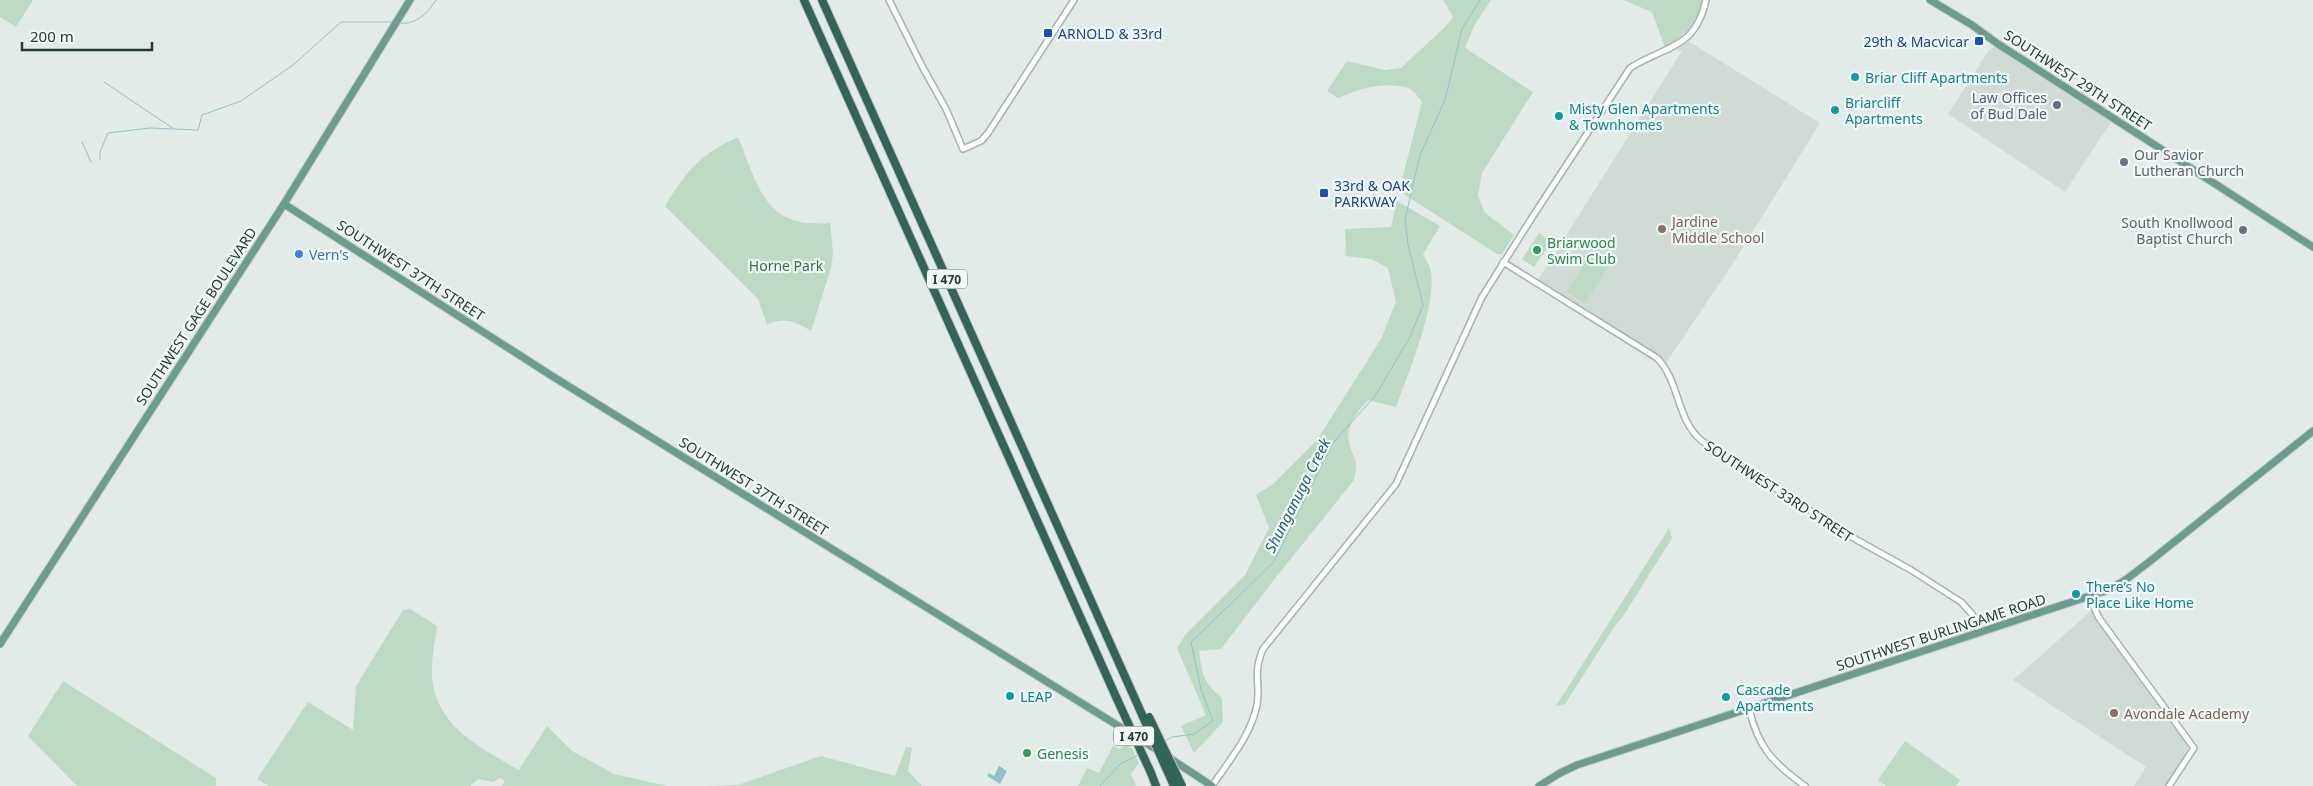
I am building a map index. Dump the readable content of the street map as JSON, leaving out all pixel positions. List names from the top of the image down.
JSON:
{
  "streets": {
    "highway": ["I 470"],
    "main road": [
      "SOUTHWEST 29TH STREET",
      "SOUTHWEST 37TH STREET",
      "SOUTHWEST GAGE BOULEVARD",
      "SOUTHWEST BURLINGAME ROAD"
    ],
    "street": ["SOUTHWEST 33RD STREET"]
  },
  "crossings": [
    ["SOUTHWEST 37TH STREET", "SOUTHWEST GAGE BOULEVARD"],
    ["SOUTHWEST 33RD STREET", "SOUTHWEST BURLINGAME ROAD"]
  ],
  "water": ["Shunganuga Creek"],
  "parks": ["Horne Park"],
  "places": {
    "transit": ["ARNOLD & 33rd", "29th & Macvicar", "33rd & OAK PARKWAY"],
    "other": [
      "Briar Cliff Apartments",
      "Law Offices of Bud Dale",
      "Briarcliff Apartments",
      "Misty Glen Apartments & Townhomes",
      "Our Savior Lutheran Church",
      "Jardine Middle School",
      "South Knollwood Baptist Church",
      "Briarwood Swim Club",
      "Vern's",
      "There’s No Place Like Home",
      "LEAP",
      "Cascade Apartments",
      "Avondale Academy",
      "Genesis"
    ]
  },
  "scale_bar": "200 m"
}
